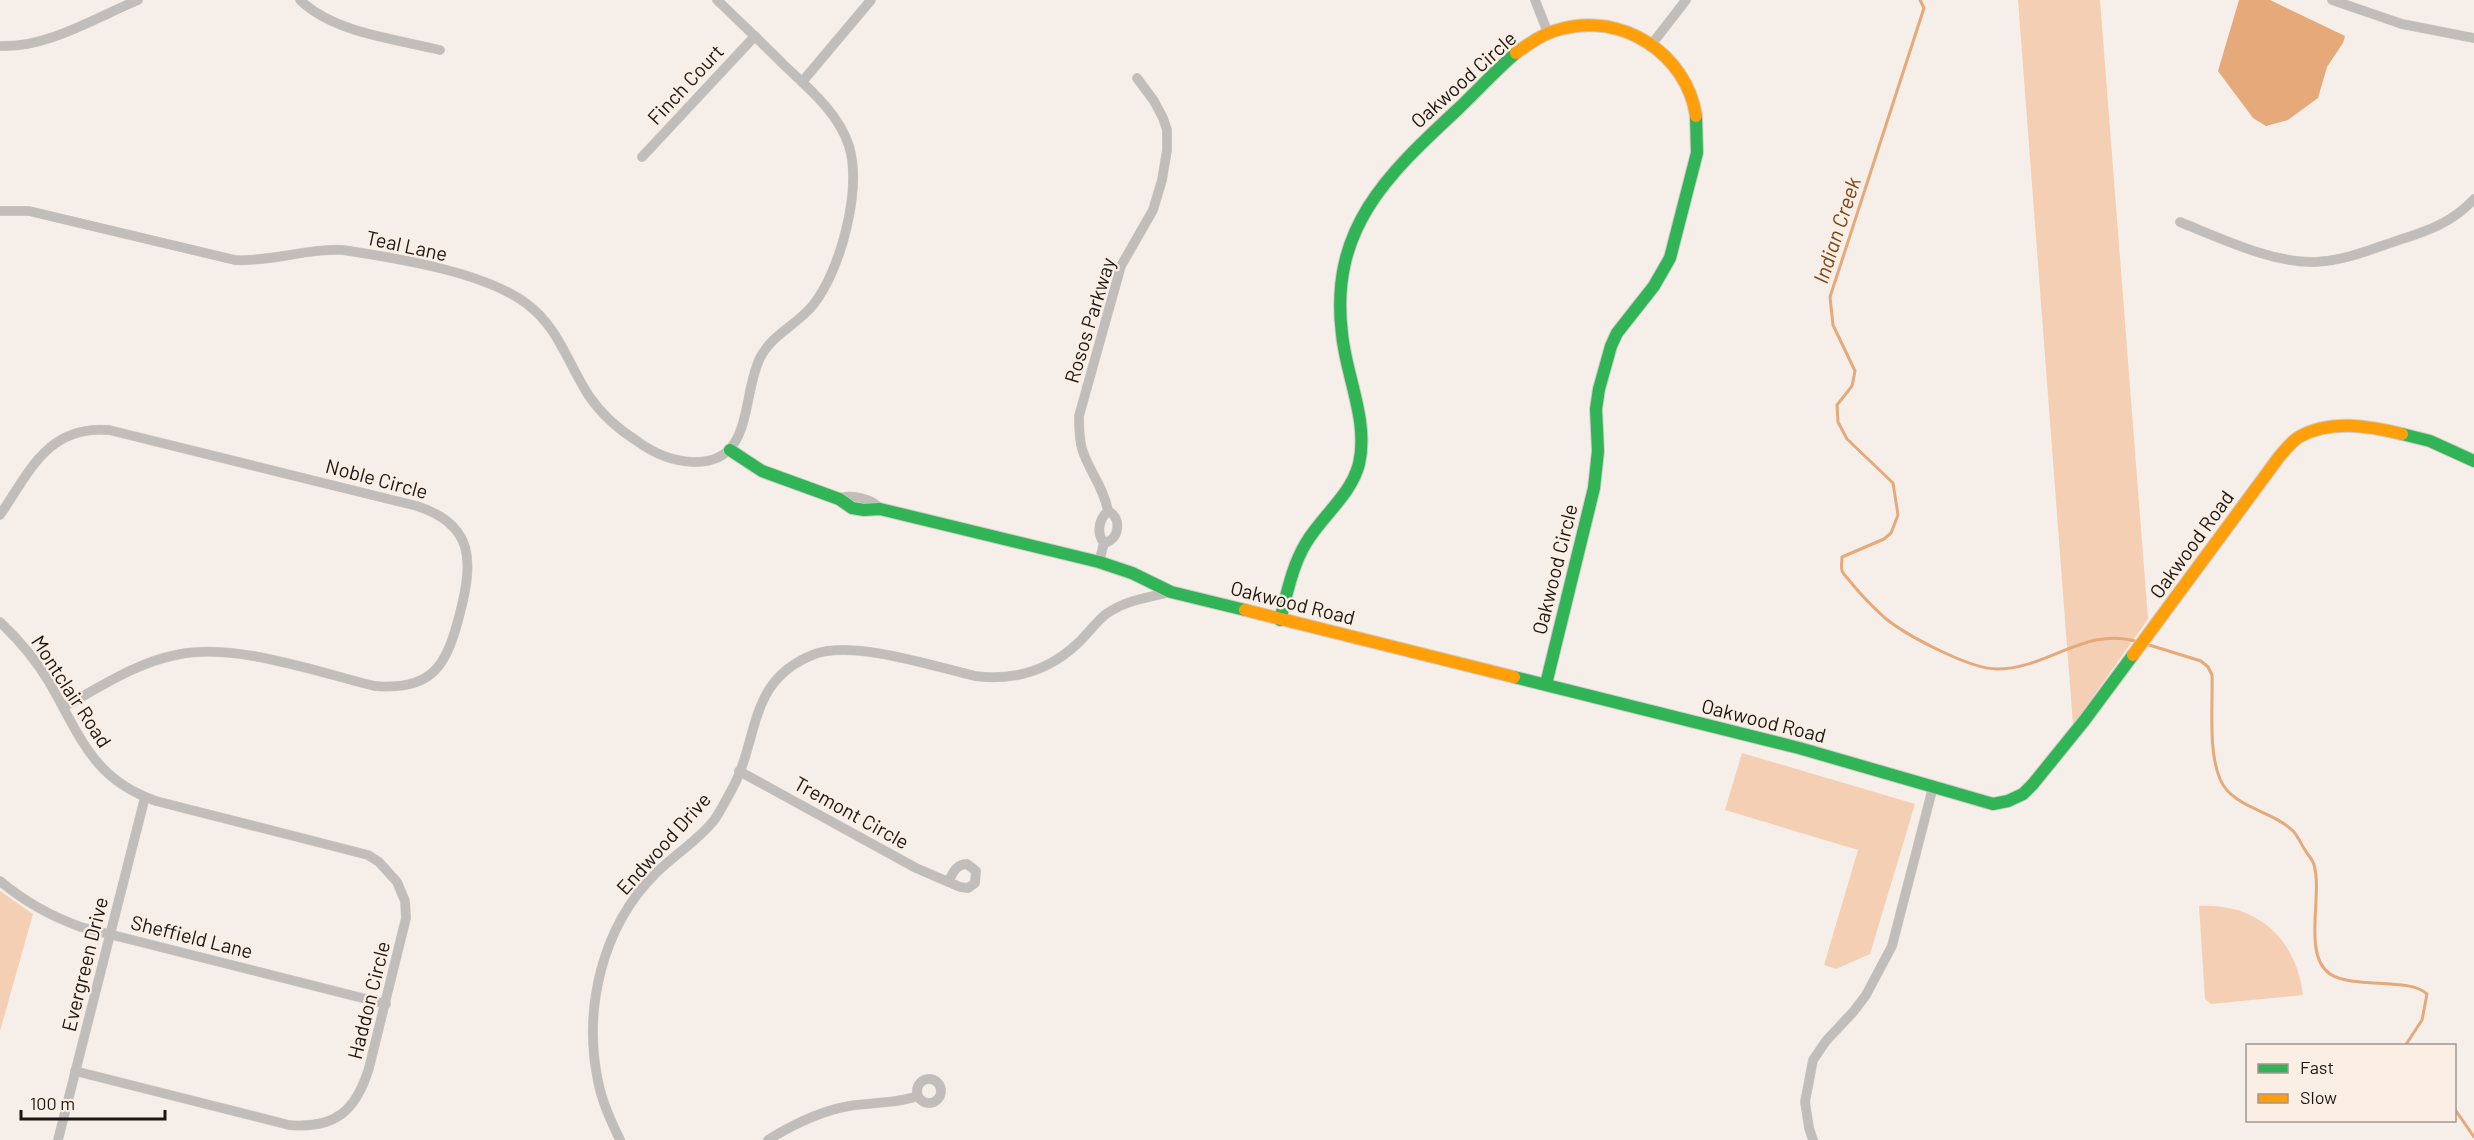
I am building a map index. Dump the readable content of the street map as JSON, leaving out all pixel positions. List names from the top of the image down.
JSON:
{
  "streets": {
    "street": [
      "Oakwood Circle",
      "Finch Court",
      "Teal Lane",
      "Rosos Parkway",
      "Noble Circle",
      "Oakwood Road",
      "Montclair Road",
      "Tremont Circle",
      "Endwood Drive",
      "Sheffield Lane",
      "Evergreen Drive",
      "Haddon Circle"
    ]
  },
  "crossings": [
    ["Oakwood Circle", "Oakwood Road"],
    ["Teal Lane", "Oakwood Road"],
    ["Rosos Parkway", "Oakwood Road"],
    ["Noble Circle", "Montclair Road"],
    ["Oakwood Road", "Endwood Drive"],
    ["Montclair Road", "Evergreen Drive"],
    ["Montclair Road", "Haddon Circle"],
    ["Tremont Circle", "Endwood Drive"],
    ["Sheffield Lane", "Evergreen Drive"],
    ["Sheffield Lane", "Haddon Circle"],
    ["Evergreen Drive", "Haddon Circle"]
  ],
  "water": ["Indian Creek"],
  "legend": ["Fast", "Slow"],
  "scale_bar": "100 m"
}
